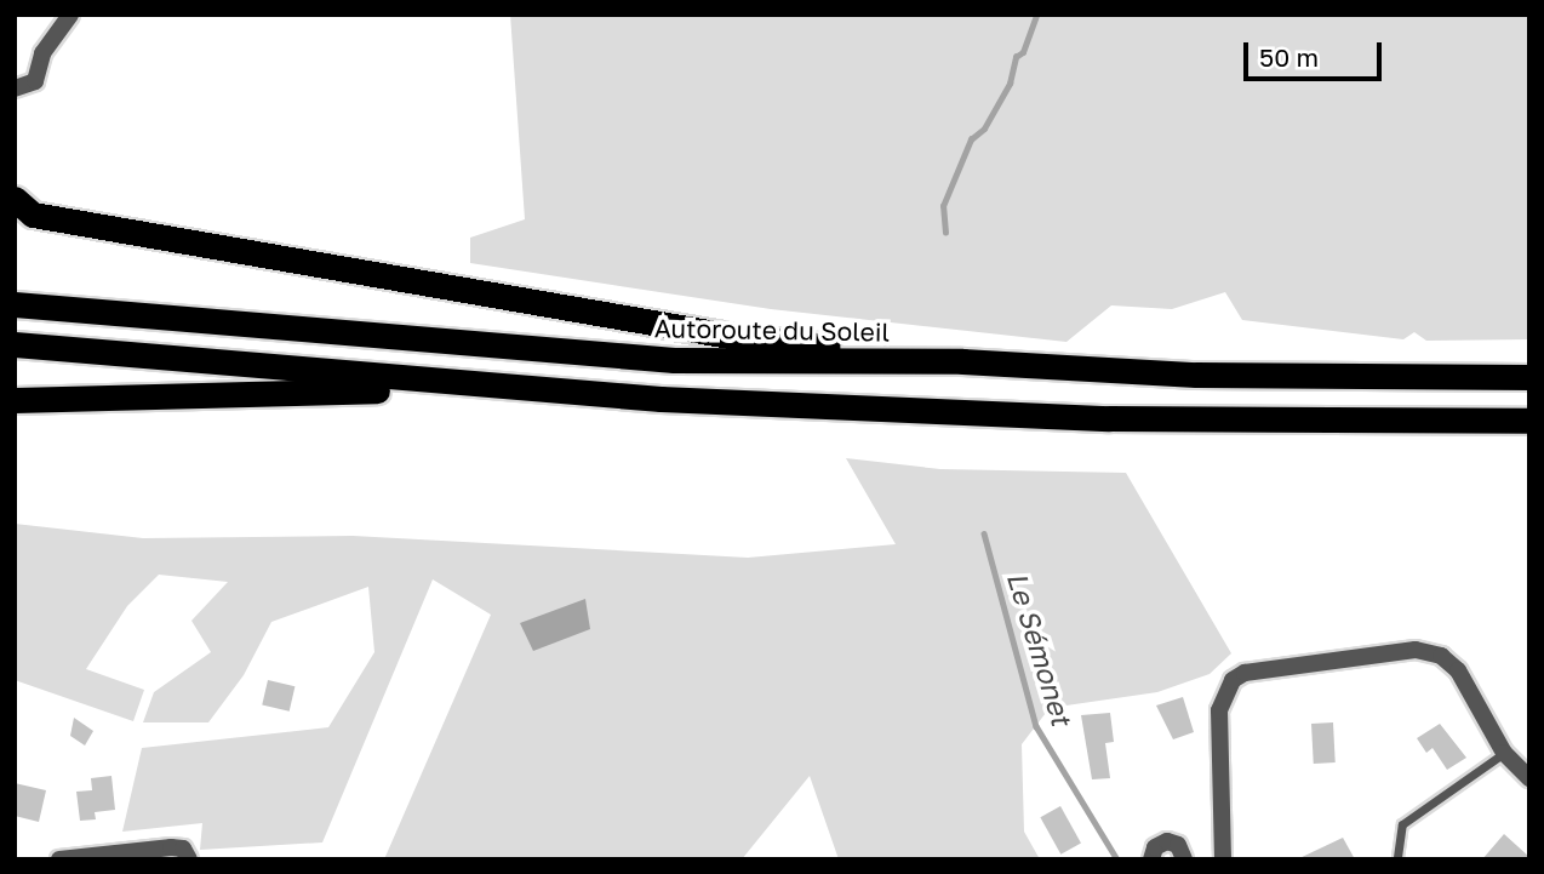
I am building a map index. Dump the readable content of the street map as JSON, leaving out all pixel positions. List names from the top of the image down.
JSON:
{
  "streets": {
    "highway": ["Autoroute du Soleil"]
  },
  "water": ["Le Sémonet"],
  "scale_bar": "50 m"
}
